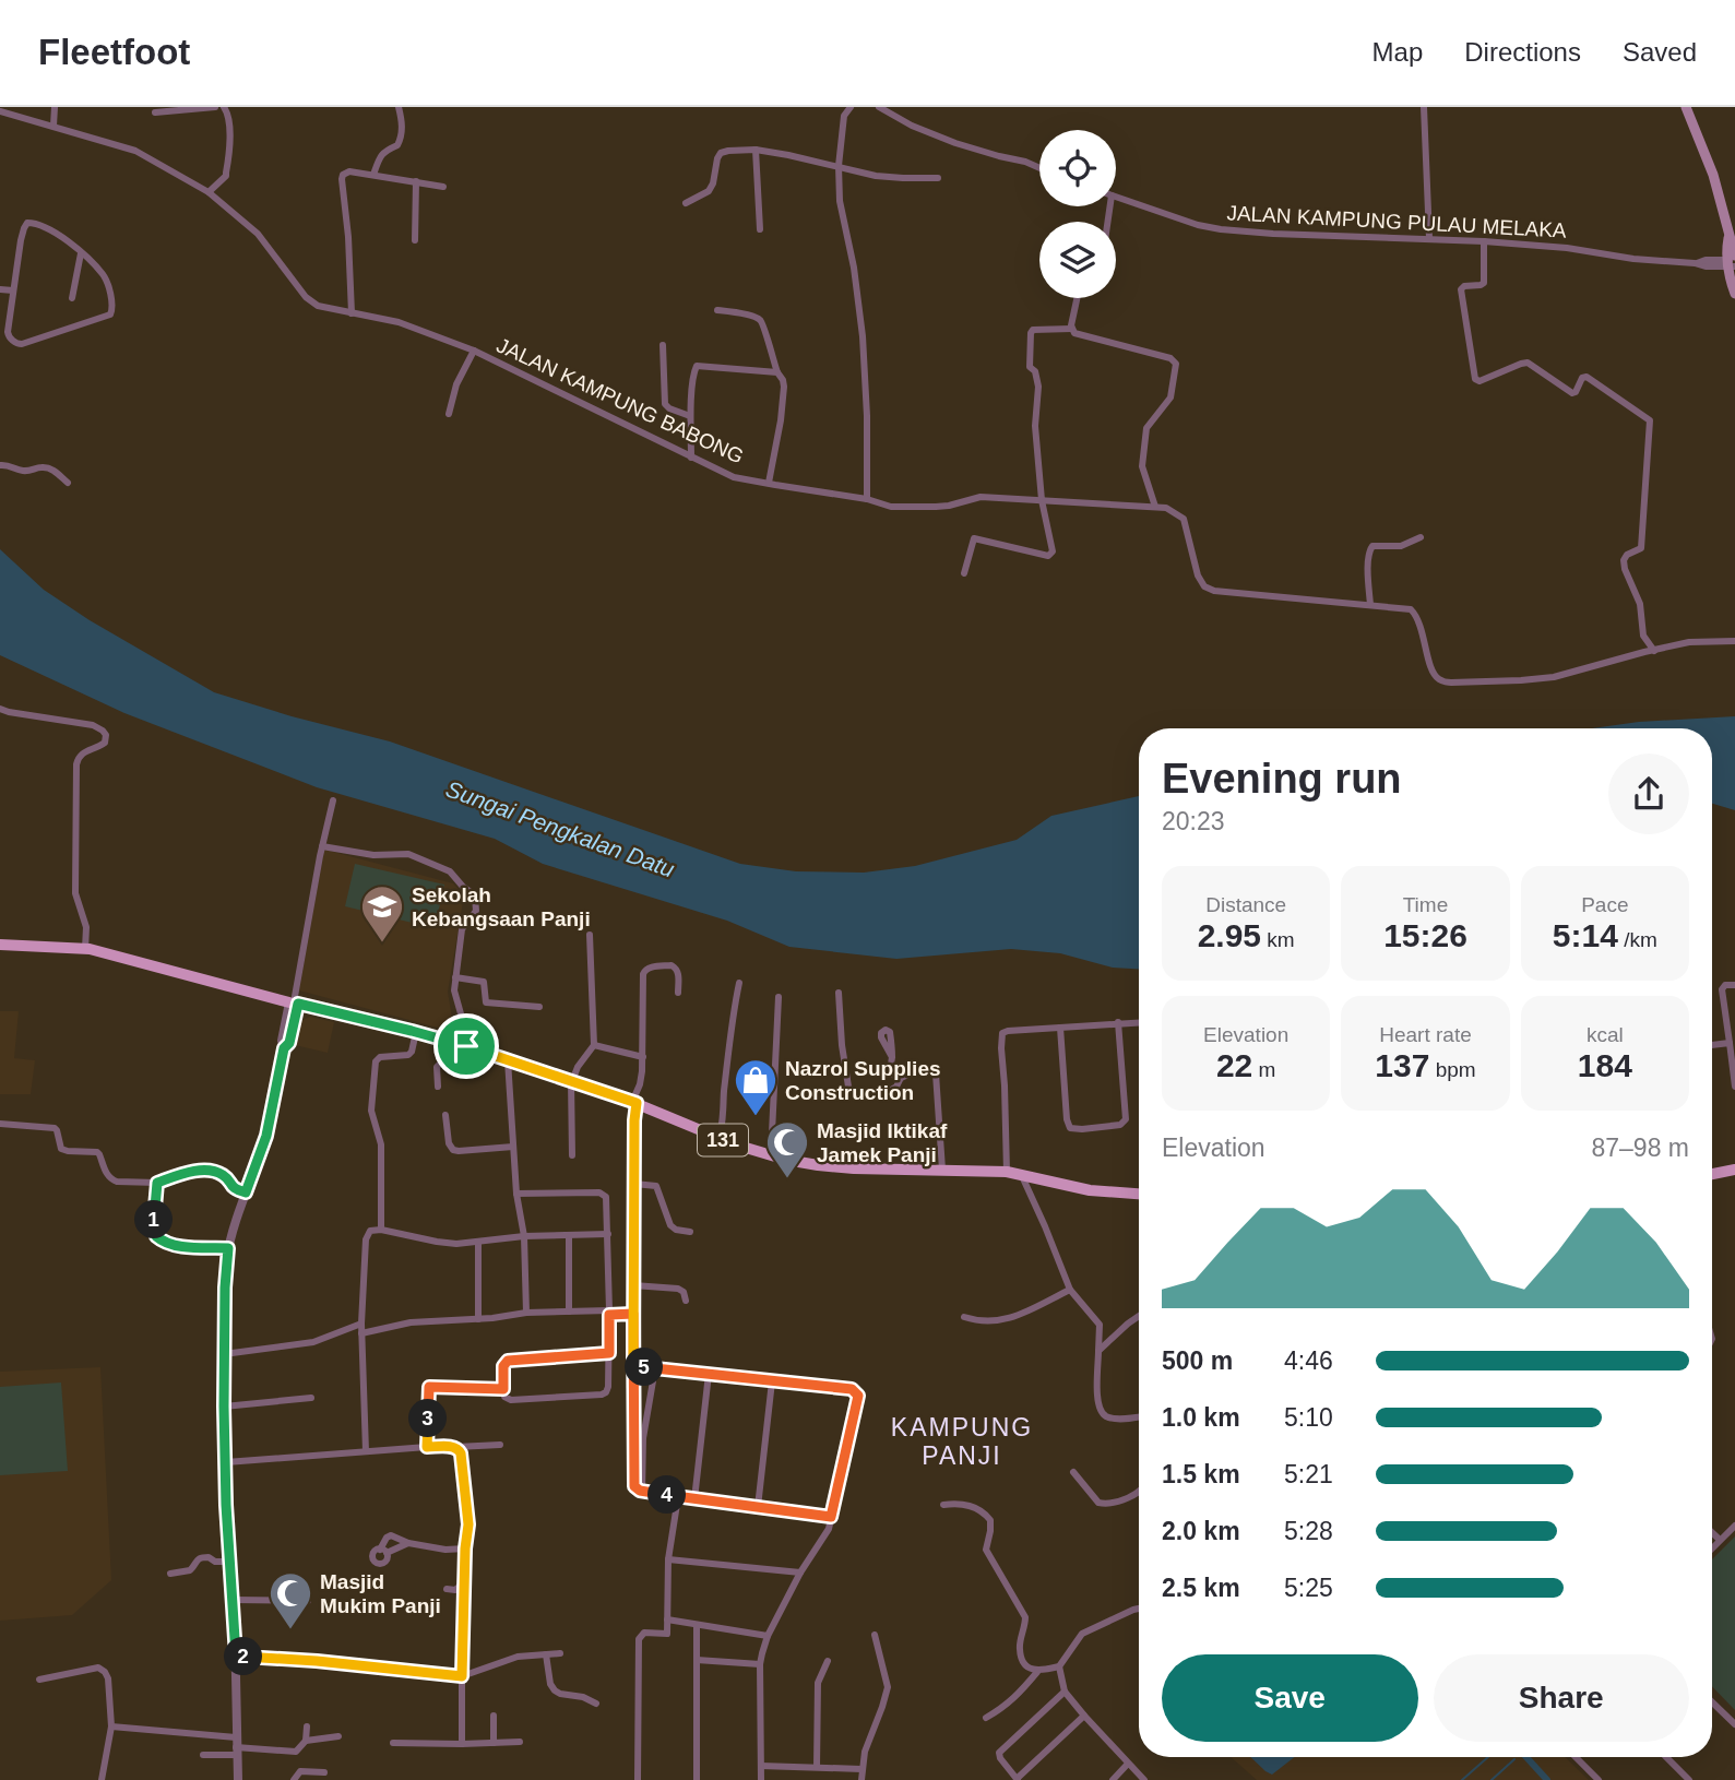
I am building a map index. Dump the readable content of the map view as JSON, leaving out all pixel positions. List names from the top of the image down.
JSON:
{
  "streets": {
    "main road": ["131"],
    "street": ["JALAN KAMPUNG PULAU MELAKA", "JALAN KAMPUNG BABONG"]
  },
  "districts": ["KAMPUNG PANJI"],
  "water": ["Sungai Pengkalan Datu"],
  "places": {
    "school or university": ["Sekolah Kebangsaan Panji"],
    "shop": ["Nazrol Supplies Construction"],
    "mosque": ["Masjid Iktikaf Jamek Panji", "Masjid Mukim Panji"]
  },
  "page": {
    "header": "Fleetfoot",
    "nav": ["Map", "Directions", "Saved"],
    "heading": ["Evening run", "20:23"],
    "stats": [
      ["Distance", "2.95 km"],
      ["Time", "15:26"],
      ["Pace", "5:14 /km"],
      ["Elevation", "22 m"],
      ["Heart rate", "137 bpm"],
      ["kcal", "184"]
    ],
    "chart": ["Elevation", "87–98 m"],
    "pins": [
      "1",
      "5",
      "3",
      "4",
      "2"
    ],
    "list": [
      {
        "name": "500 m",
        "note": "4:46"
      },
      {
        "name": "1.0 km",
        "note": "5:10"
      },
      {
        "name": "1.5 km",
        "note": "5:21"
      },
      {
        "name": "2.0 km",
        "note": "5:28"
      },
      {
        "name": "2.5 km",
        "note": "5:25"
      }
    ],
    "buttons": ["Save", "Share"]
  }
}
